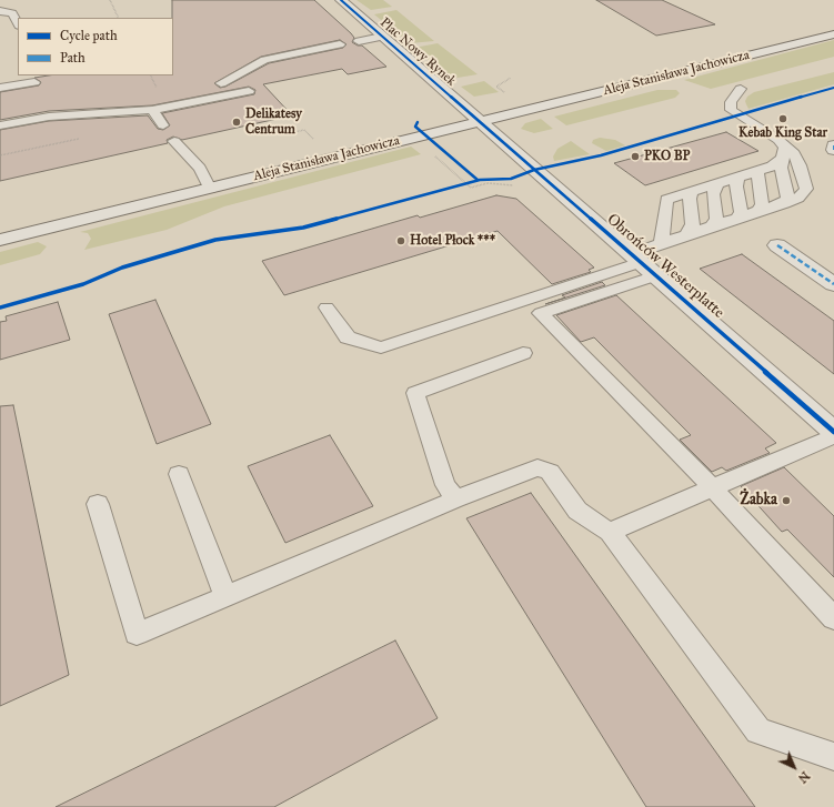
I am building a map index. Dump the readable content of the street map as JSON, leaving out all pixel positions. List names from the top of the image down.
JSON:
{
  "streets": {
    "main road": ["Plac Nowy Rynek", "Aleja Stanisława Jachowicza", "Obrońców Westerplatte"]
  },
  "crossings": [
    ["Plac Nowy Rynek", "Aleja Stanisława Jachowicza"],
    ["Plac Nowy Rynek", "Obrońców Westerplatte"],
    ["Aleja Stanisława Jachowicza", "Obrońców Westerplatte"]
  ],
  "places": [
    "Kebab King Star",
    "Delikatesy Centrum",
    "PKO BP",
    "Hotel Płock ***",
    "Żabka"
  ],
  "legend": ["Cycle path", "Path"],
  "north": "bottom right"
}
